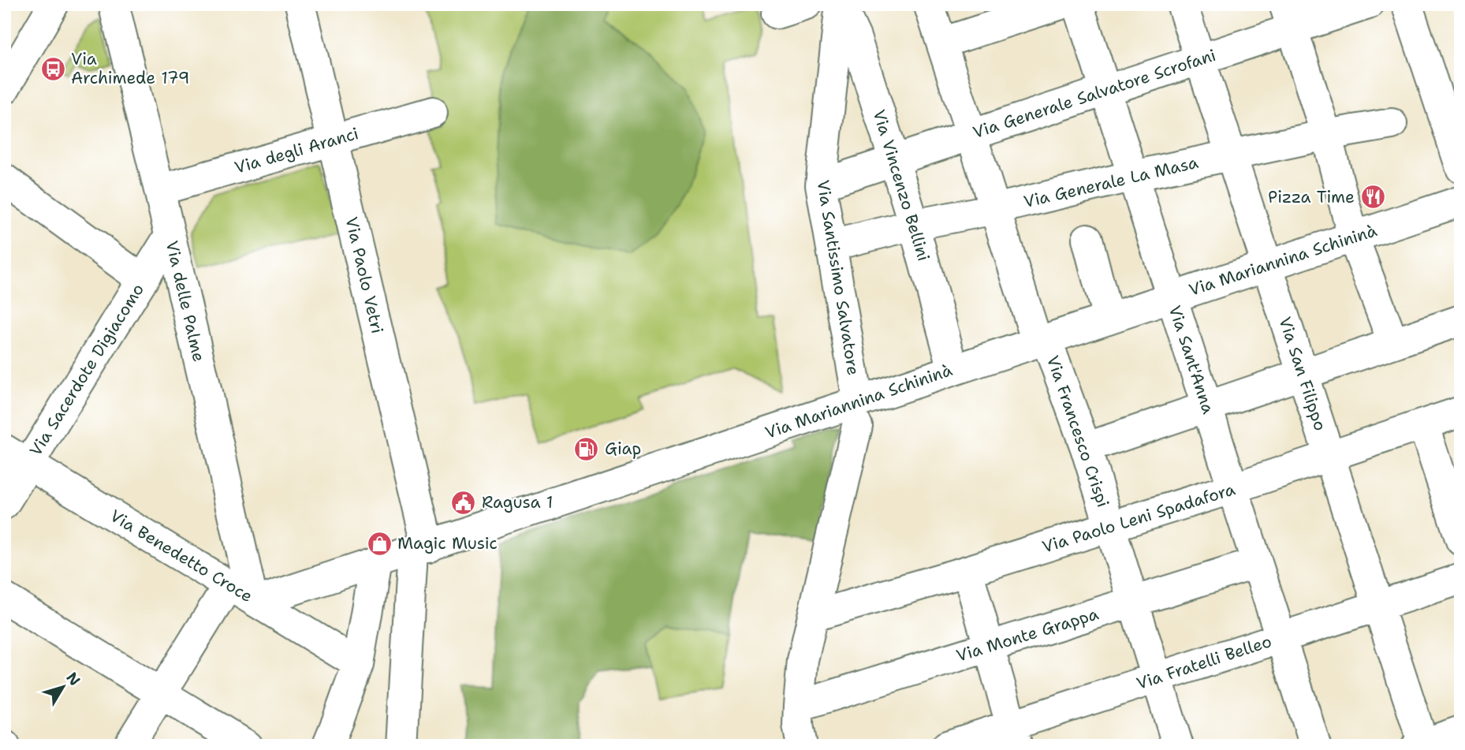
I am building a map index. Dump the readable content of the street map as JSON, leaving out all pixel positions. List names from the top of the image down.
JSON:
{
  "streets": {
    "street": [
      "Via Generale Salvatore Scrofani",
      "Via degli Aranci",
      "Via Generale La Masa",
      "Via Vincenzo Bellini",
      "Via Mariannina Schininà",
      "Via Paolo Vetri",
      "Via Santissimo Salvatore",
      "Via delle Palme",
      "Via Sant'Anna",
      "Via Sacerdote Digiacomo",
      "Via San Filippo",
      "Via Francesco Crispi",
      "Via Paolo Leni Spadafora",
      "Via Benedetto Croce",
      "Via Monte Grappa",
      "Via Fratelli Belleo"
    ]
  },
  "crossings": [
    ["Via Generale Salvatore Scrofani", "Via Vincenzo Bellini"],
    ["Via Generale Salvatore Scrofani", "Via Santissimo Salvatore"],
    ["Via Generale Salvatore Scrofani", "Via Sant'Anna"],
    ["Via Generale Salvatore Scrofani", "Via San Filippo"],
    ["Via Generale Salvatore Scrofani", "Via Francesco Crispi"],
    ["Via degli Aranci", "Via Paolo Vetri"],
    ["Via degli Aranci", "Via delle Palme"],
    ["Via Generale La Masa", "Via Vincenzo Bellini"],
    ["Via Generale La Masa", "Via Santissimo Salvatore"],
    ["Via Generale La Masa", "Via Sant'Anna"],
    ["Via Generale La Masa", "Via San Filippo"],
    ["Via Generale La Masa", "Via Francesco Crispi"],
    ["Via Vincenzo Bellini", "Via Mariannina Schininà"],
    ["Via Vincenzo Bellini", "Via Santissimo Salvatore"],
    ["Via Mariannina Schininà", "Via Paolo Vetri"],
    ["Via Mariannina Schininà", "Via delle Palme"],
    ["Via Mariannina Schininà", "Via Sant'Anna"],
    ["Via Mariannina Schininà", "Via San Filippo"],
    ["Via Mariannina Schininà", "Via Francesco Crispi"],
    ["Via Mariannina Schininà", "Via Benedetto Croce"],
    ["Via delle Palme", "Via Sacerdote Digiacomo"],
    ["Via delle Palme", "Via Benedetto Croce"],
    ["Via Sant'Anna", "Via Paolo Leni Spadafora"],
    ["Via Sant'Anna", "Via Monte Grappa"],
    ["Via Sant'Anna", "Via Fratelli Belleo"],
    ["Via Sacerdote Digiacomo", "Via Benedetto Croce"],
    ["Via San Filippo", "Via Paolo Leni Spadafora"],
    ["Via San Filippo", "Via Fratelli Belleo"],
    ["Via Francesco Crispi", "Via Paolo Leni Spadafora"],
    ["Via Francesco Crispi", "Via Monte Grappa"],
    ["Via Francesco Crispi", "Via Fratelli Belleo"]
  ],
  "places": {
    "bus stop": ["Via Archimede 179"],
    "restaurant": ["Pizza Time"],
    "fuel station": ["Giap"],
    "public building": ["Ragusa 1"],
    "shop": ["Magic Music"]
  },
  "north": "top right"
}
